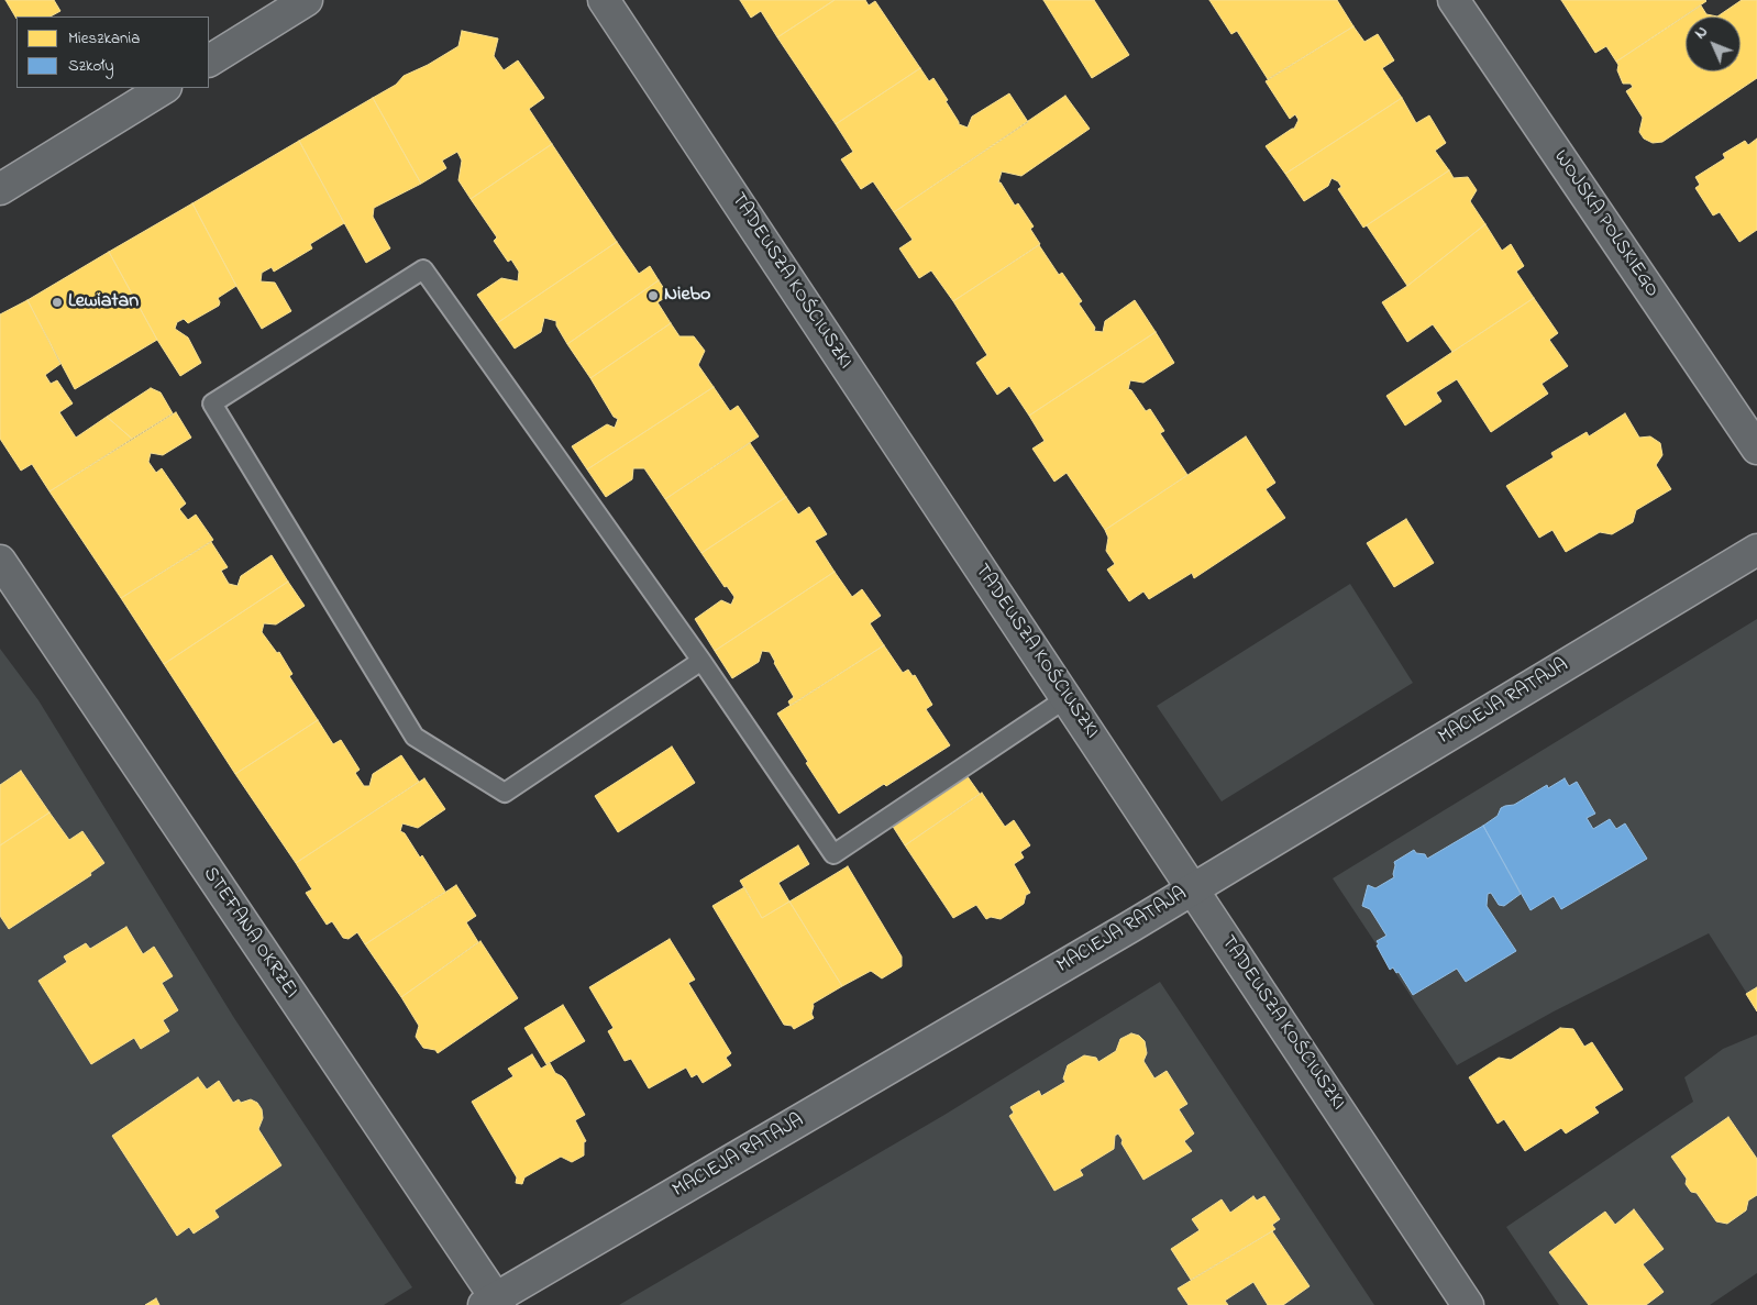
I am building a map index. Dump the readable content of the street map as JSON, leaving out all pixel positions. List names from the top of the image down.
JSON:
{
  "streets": {
    "street": [
      "WOJSKA POLSKIEGO",
      "TADEUSZA KOŚCIUSZKI",
      "MACIEJA RATAJA",
      "STEFANA OKRZEI"
    ]
  },
  "crossings": [
    ["TADEUSZA KOŚCIUSZKI", "MACIEJA RATAJA"],
    ["MACIEJA RATAJA", "STEFANA OKRZEI"]
  ],
  "places": ["Niebo", "Lewiatan"],
  "legend": ["Mieszkania", "Szkoły"],
  "north": "top left"
}
